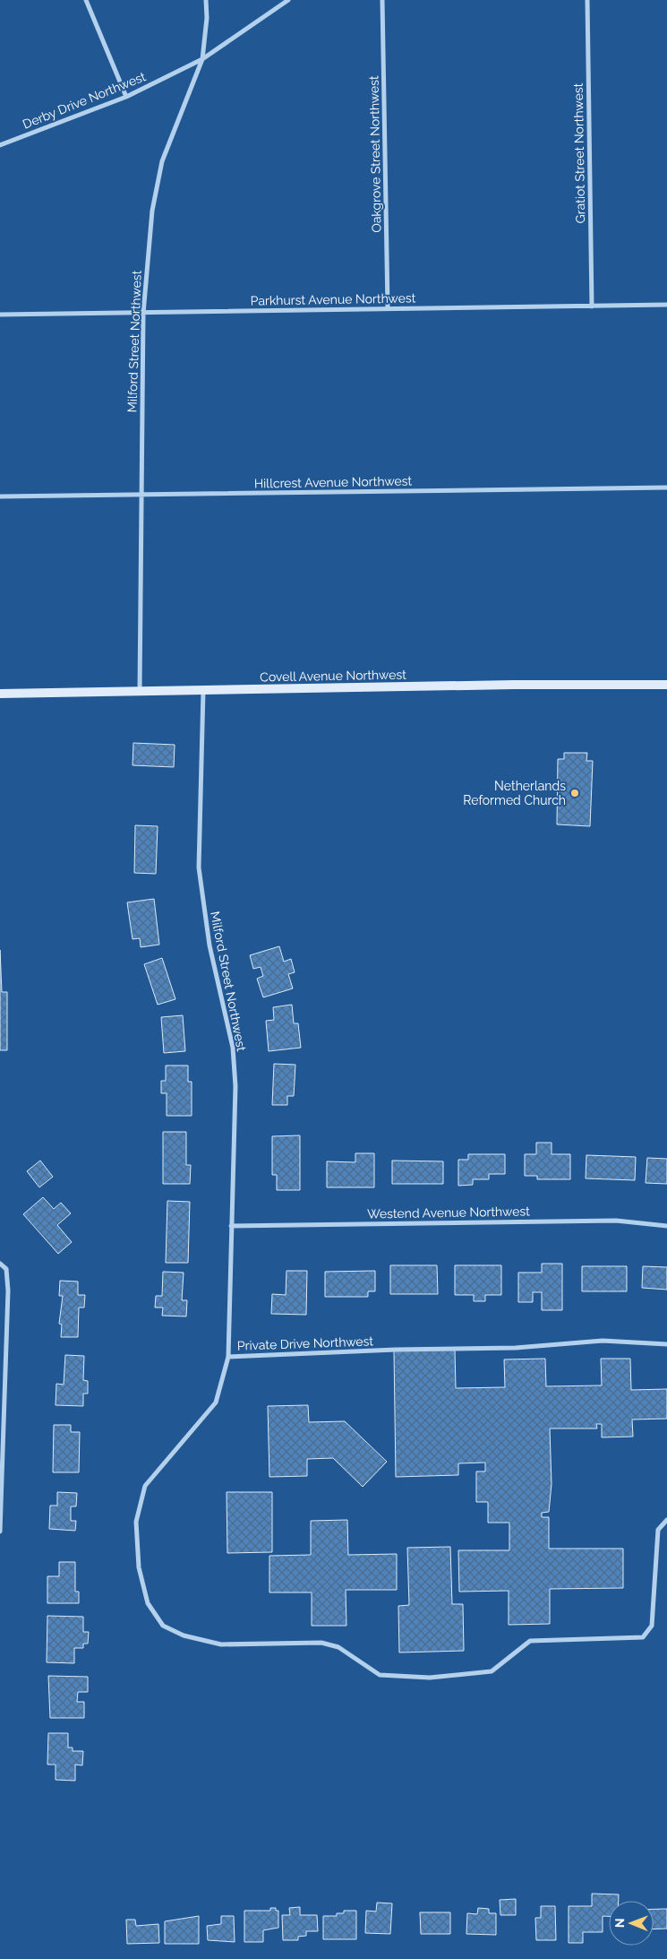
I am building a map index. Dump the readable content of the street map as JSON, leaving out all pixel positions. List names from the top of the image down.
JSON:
{
  "streets": {
    "street": [
      "Derby Drive Northwest",
      "Gratiot Street Northwest",
      "Oakgrove Street Northwest",
      "Parkhurst Avenue Northwest",
      "Milford Street Northwest",
      "Hillcrest Avenue Northwest",
      "Covell Avenue Northwest",
      "Westend Avenue Northwest",
      "Private Drive Northwest"
    ]
  },
  "crossings": [
    ["Derby Drive Northwest", "Milford Street Northwest"],
    ["Gratiot Street Northwest", "Parkhurst Avenue Northwest"],
    ["Oakgrove Street Northwest", "Parkhurst Avenue Northwest"],
    ["Parkhurst Avenue Northwest", "Milford Street Northwest"],
    ["Milford Street Northwest", "Hillcrest Avenue Northwest"],
    ["Milford Street Northwest", "Covell Avenue Northwest"],
    ["Milford Street Northwest", "Westend Avenue Northwest"],
    ["Milford Street Northwest", "Private Drive Northwest"]
  ],
  "places": ["Netherlands Reformed Church"],
  "north": "left"
}
